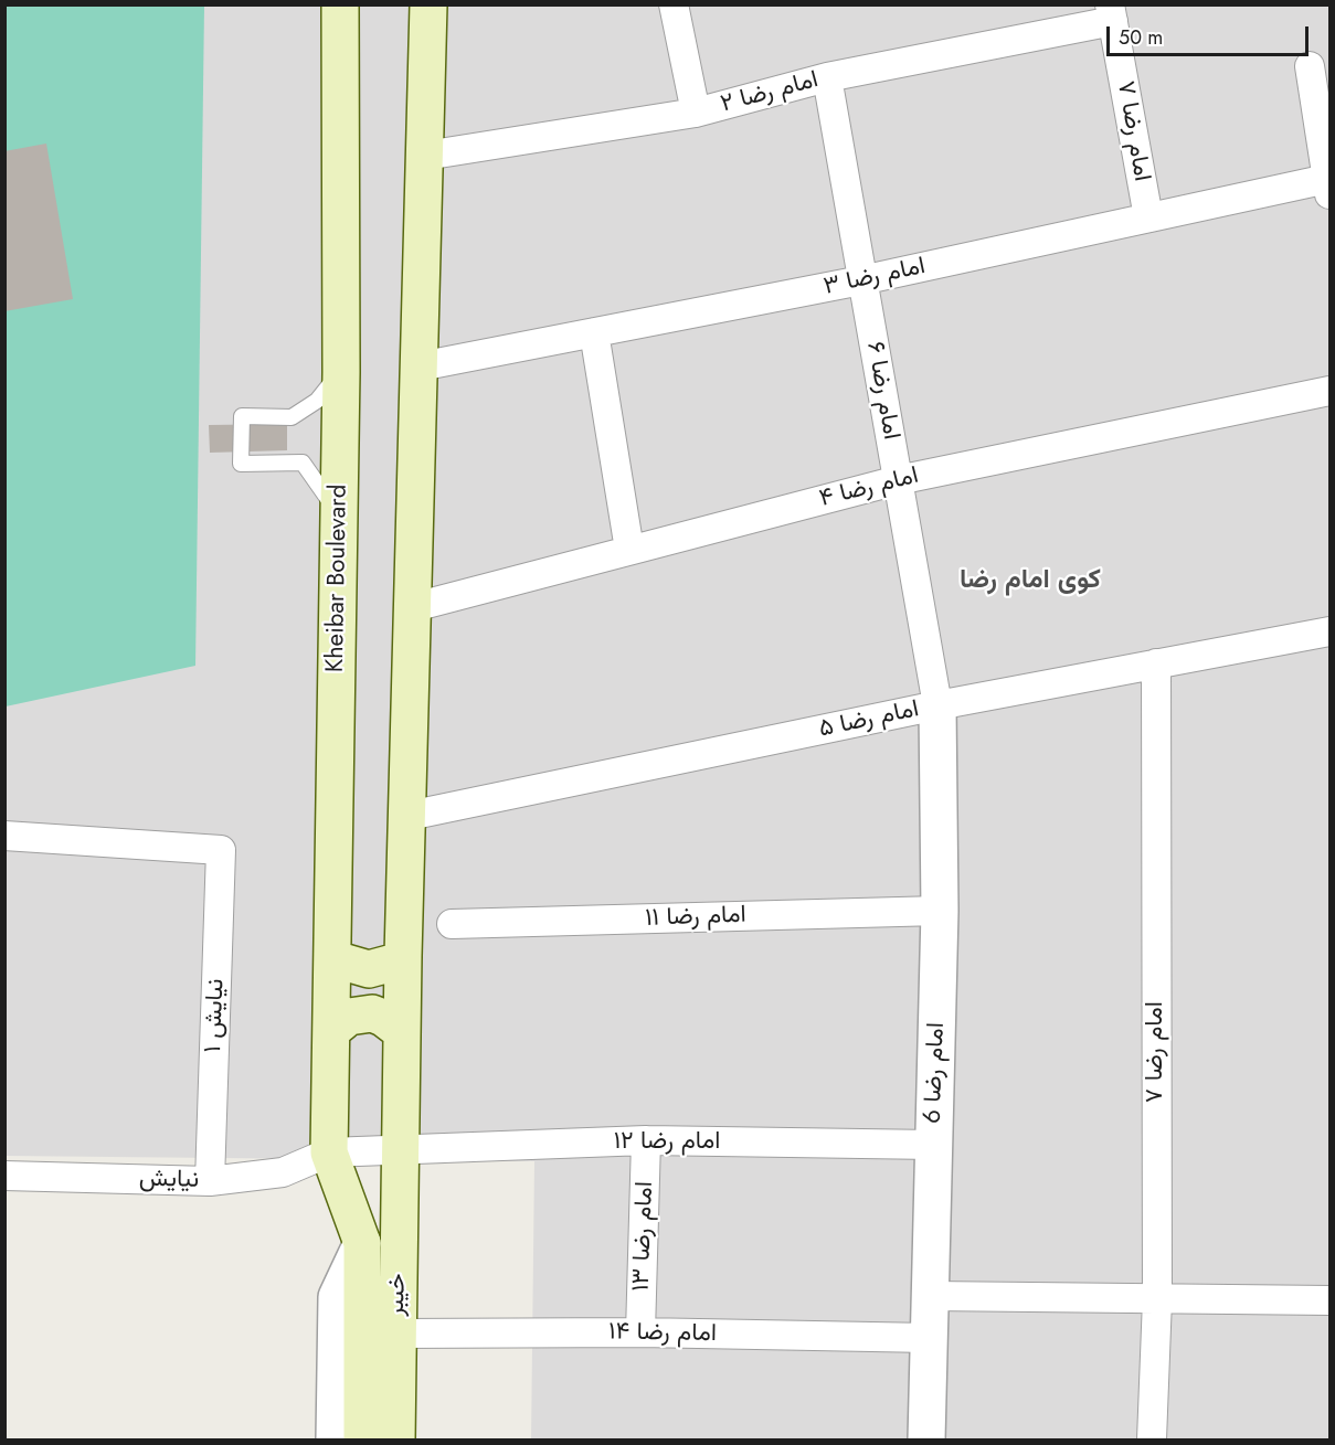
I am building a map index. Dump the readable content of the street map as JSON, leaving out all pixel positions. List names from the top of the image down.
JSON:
{
  "streets": {
    "main road": ["Kheibar Boulevard", "خیبر"],
    "street": [
      "امام رضا ۲",
      "امام رضا ۷",
      "امام رضا ۳",
      "امام رضا ۶",
      "امام رضا ۴",
      "امام رضا ۵",
      "امام رضا ۱۱",
      "نیایش ۱",
      "امام رضا 6",
      "امام رضا ۱۲",
      "نیایش",
      "امام رضا ۱۳",
      "امام رضا ۱۴"
    ]
  },
  "crossings": [
    ["امام رضا ۲", "امام رضا ۷"],
    ["امام رضا ۲", "امام رضا ۶"],
    ["امام رضا ۷", "امام رضا ۳"],
    ["امام رضا ۷", "امام رضا ۵"],
    ["امام رضا ۳", "امام رضا ۶"],
    ["امام رضا ۶", "امام رضا ۴"],
    ["امام رضا ۶", "امام رضا ۵"],
    ["امام رضا ۶", "امام رضا 6"],
    ["Kheibar Boulevard", "امام رضا ۱۲"],
    ["Kheibar Boulevard", "نیایش"],
    ["امام رضا ۵", "امام رضا 6"],
    ["امام رضا ۱۱", "امام رضا 6"],
    ["نیایش ۱", "نیایش"],
    ["امام رضا 6", "امام رضا ۱۲"],
    ["امام رضا 6", "امام رضا ۱۴"],
    ["امام رضا ۱۲", "نیایش"],
    ["امام رضا ۱۲", "امام رضا ۱۳"],
    ["امام رضا ۱۲", "خیبر"],
    ["امام رضا ۱۳", "امام رضا ۱۴"],
    ["خیبر", "امام رضا ۱۴"]
  ],
  "districts": ["کوی امام رضا"],
  "scale_bar": "50 m"
}
